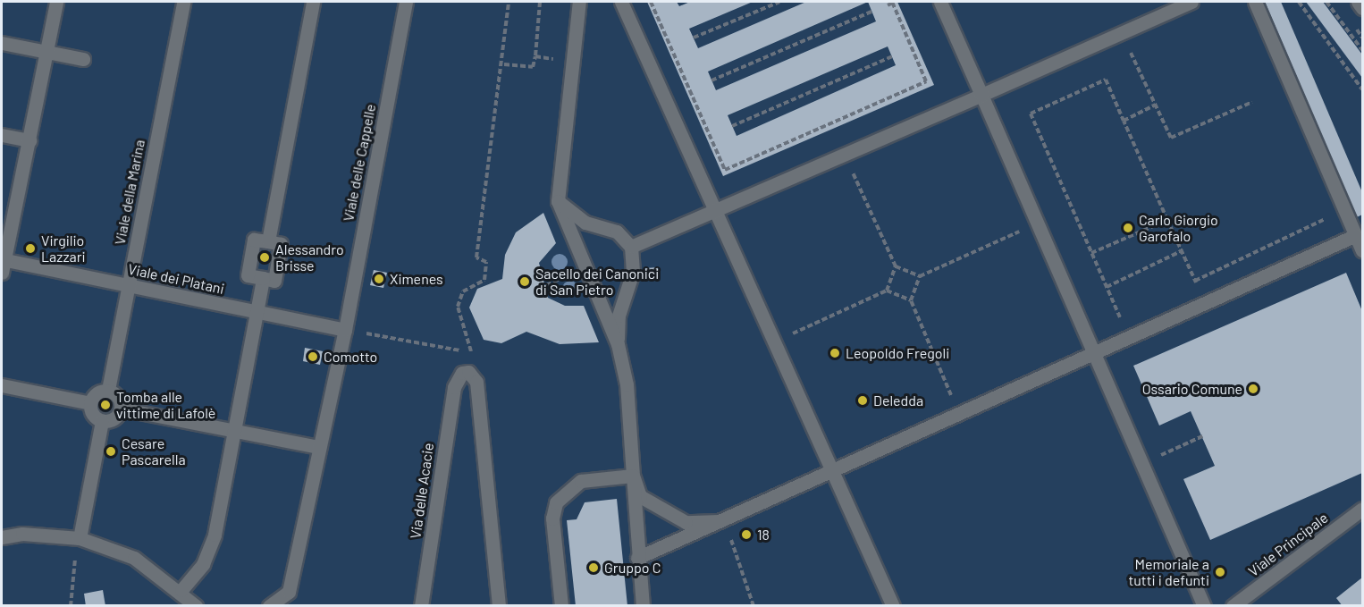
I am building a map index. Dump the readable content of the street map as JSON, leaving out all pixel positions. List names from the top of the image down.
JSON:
{
  "streets": {
    "lane": [
      "Viale delle Cappelle",
      "Viale della Marina",
      "Viale dei Platani",
      "Via delle Acacie",
      "Viale Principale"
    ]
  },
  "crossings": [
    ["Viale delle Cappelle", "Viale dei Platani"],
    ["Viale della Marina", "Viale dei Platani"]
  ],
  "places": [
    "Carlo Giorgio Garofalo",
    "Virgilio Lazzari",
    "Alessandro Brisse",
    "Ximenes",
    "Sacello dei Canonici di San Pietro",
    "Leopoldo Fregoli",
    "Comotto",
    "Ossario Comune",
    "Deledda",
    "Tomba alle vittime di Lafolè",
    "Cesare Pascarella",
    "18",
    "Gruppo C",
    "Memoriale a tutti i defunti"
  ]
}
